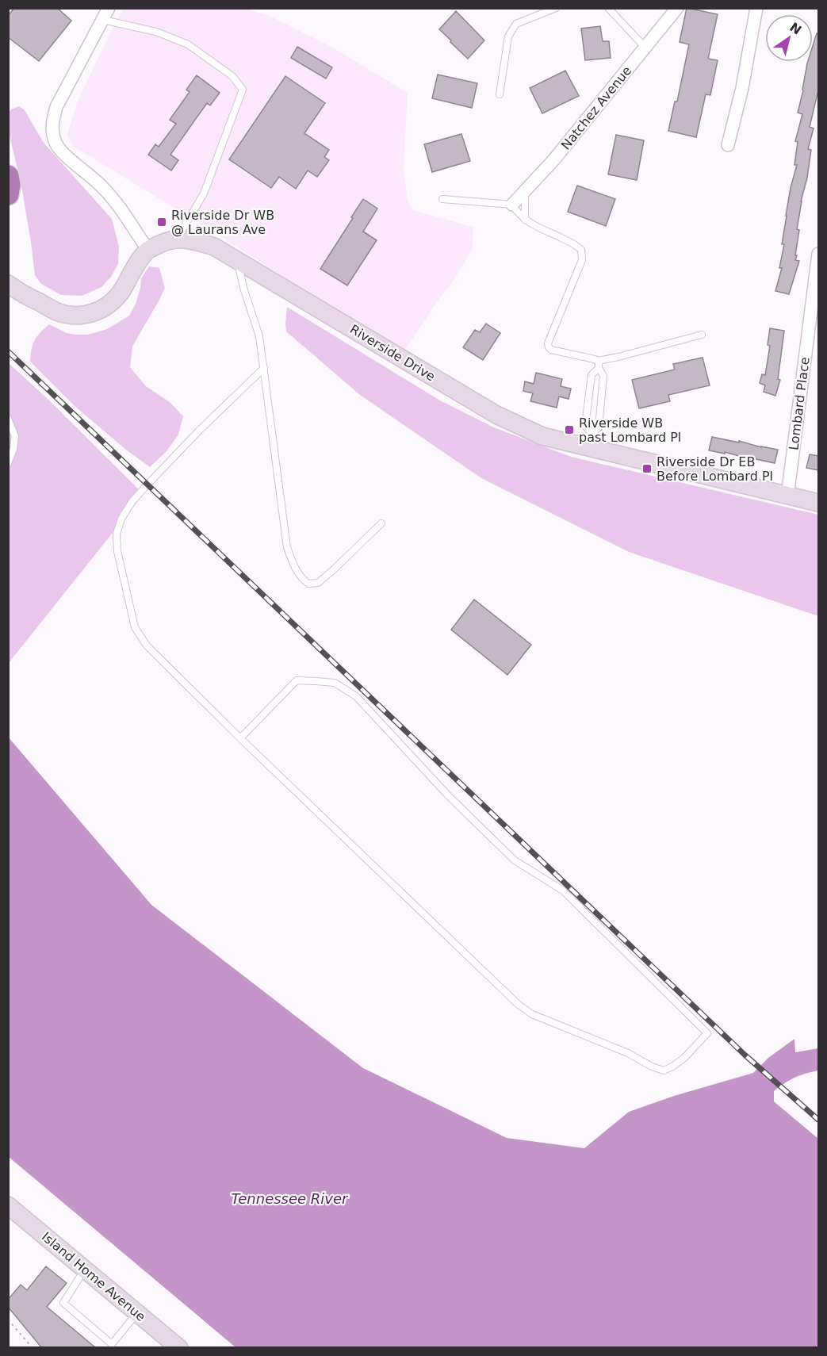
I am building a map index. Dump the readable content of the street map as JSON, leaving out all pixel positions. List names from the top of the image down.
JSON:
{
  "streets": {
    "street": [
      "Natchez Avenue",
      "Riverside Drive",
      "Lombard Place",
      "Island Home Avenue"
    ]
  },
  "crossings": [
    ["Riverside Drive", "Lombard Place"]
  ],
  "water": ["Tennessee River"],
  "places": {
    "transit": ["Riverside Dr WB @ Laurans Ave", "Riverside WB past Lombard Pl", "Riverside Dr EB Before Lombard Pl"]
  },
  "north": "top right"
}
